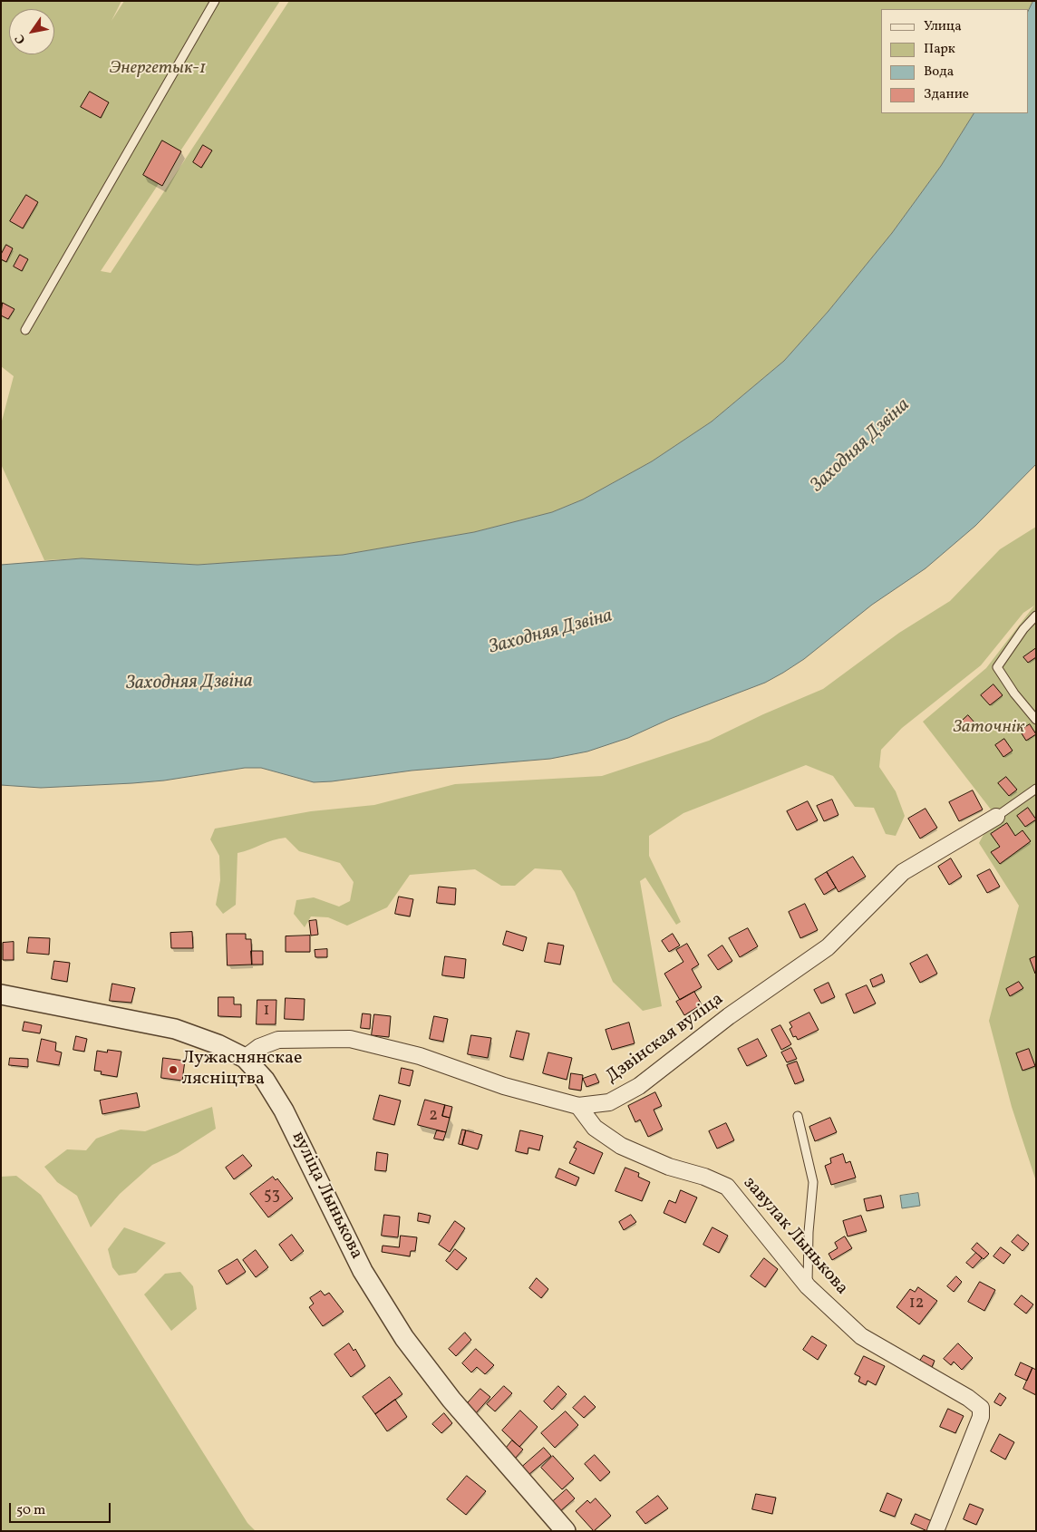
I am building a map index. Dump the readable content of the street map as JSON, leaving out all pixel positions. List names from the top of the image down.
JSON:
{
  "streets": {
    "street": ["Дзвінская вуліца", "вуліца Лынькова", "завулак Лынькова"]
  },
  "crossings": [
    ["Дзвінская вуліца", "вуліца Лынькова"],
    ["Дзвінская вуліца", "завулак Лынькова"]
  ],
  "water": ["Заходняя Дзвіна"],
  "parks": ["Энергетык-1", "Заточнік"],
  "places": ["Лужаснянскае лясніцтва"],
  "house_numbers": [
    "1",
    "2",
    "53",
    "12"
  ],
  "legend": [
    "Улица",
    "Парк",
    "Вода",
    "Здание"
  ],
  "scale_bar": "50 m",
  "north": "bottom left"
}
